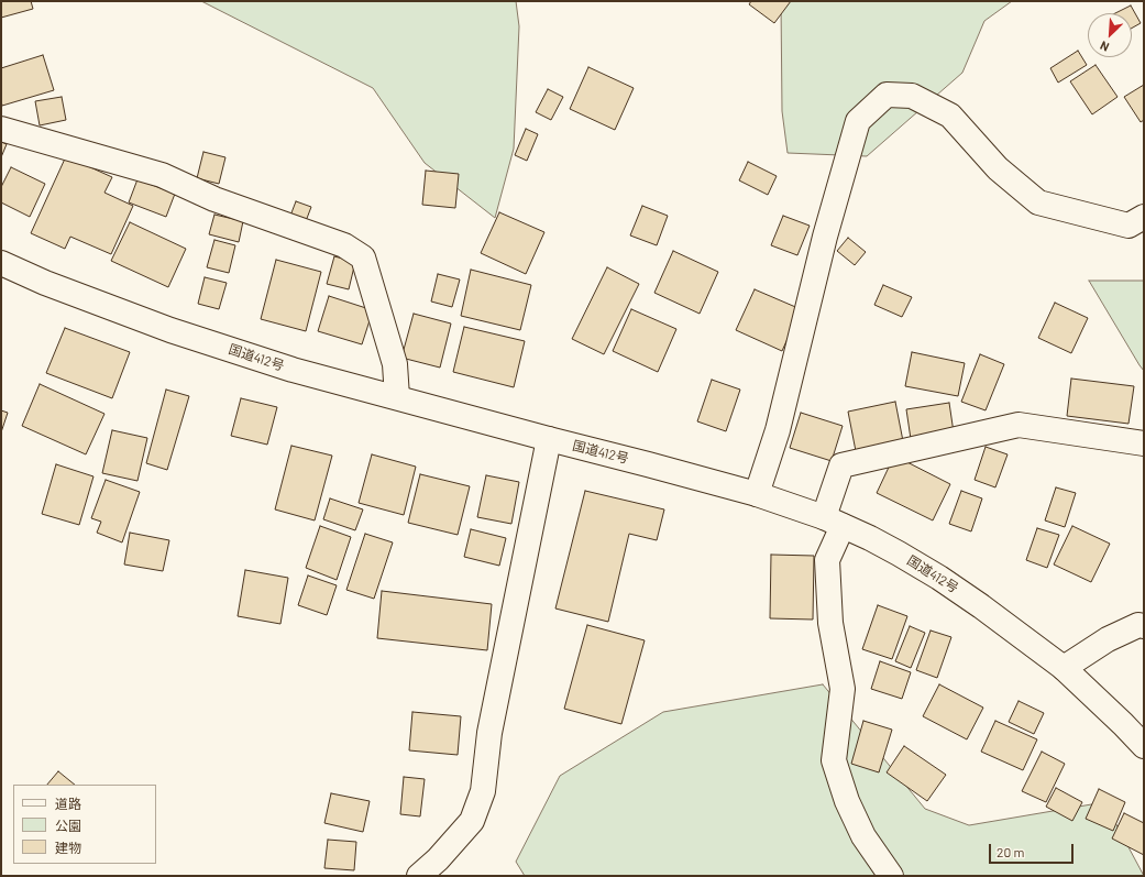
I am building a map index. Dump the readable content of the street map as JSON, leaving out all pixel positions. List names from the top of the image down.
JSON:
{
  "streets": {
    "main road": ["国道412号"]
  },
  "legend": ["道路", "公園", "建物"],
  "scale_bar": "20 m",
  "north": "bottom left"
}
